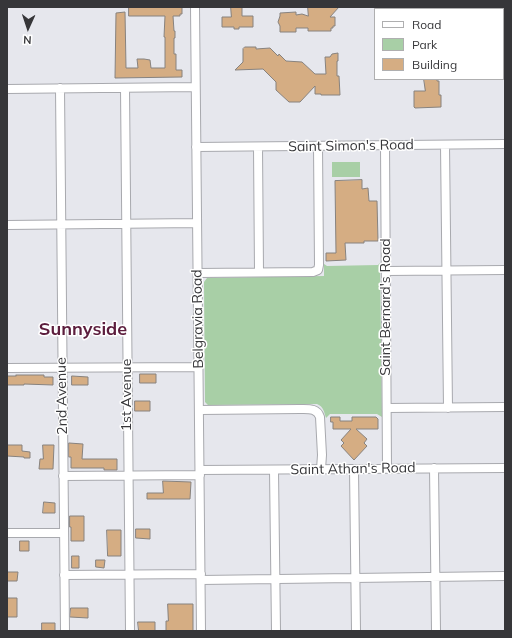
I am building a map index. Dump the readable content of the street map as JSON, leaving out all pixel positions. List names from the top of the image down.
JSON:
{
  "streets": {
    "street": [
      "Saint Simon's Road",
      "Saint Bernard's Road",
      "Belgravia Road",
      "1st Avenue",
      "2nd Avenue",
      "Saint Athan's Road"
    ]
  },
  "crossings": [
    ["Saint Simon's Road", "Saint Bernard's Road"],
    ["Saint Simon's Road", "Belgravia Road"],
    ["Saint Bernard's Road", "Saint Athan's Road"],
    ["Belgravia Road", "Saint Athan's Road"],
    ["1st Avenue", "Saint Athan's Road"],
    ["2nd Avenue", "Saint Athan's Road"]
  ],
  "districts": ["Sunnyside"],
  "legend": ["Road", "Park", "Building"],
  "north": "bottom"
}
